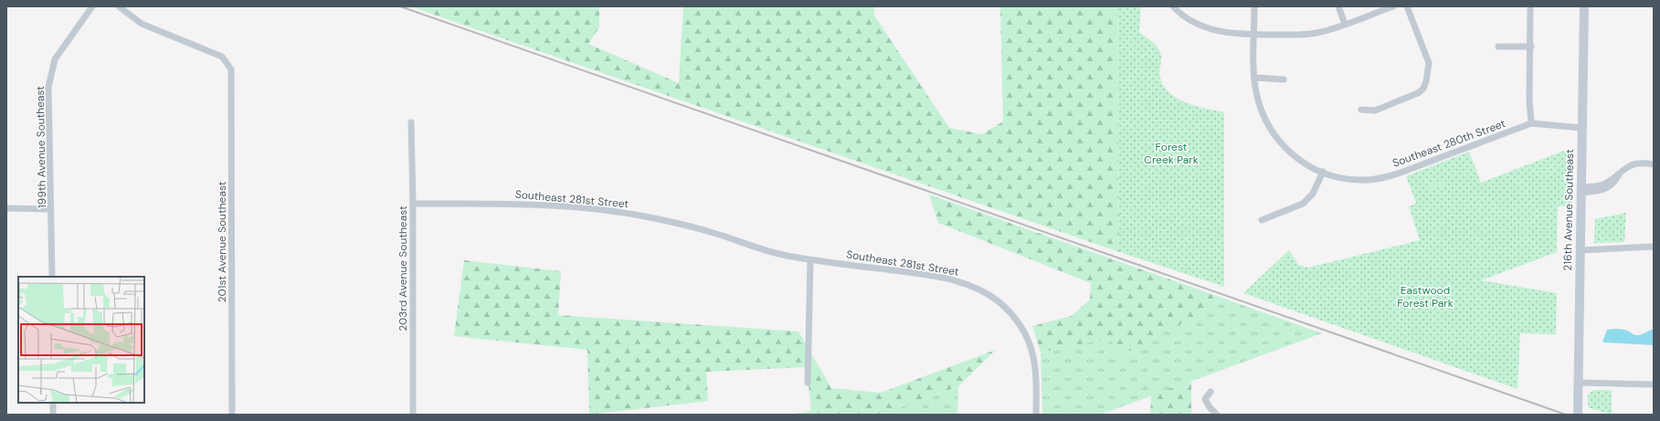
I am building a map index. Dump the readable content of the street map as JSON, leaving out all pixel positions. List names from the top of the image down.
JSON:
{
  "streets": {
    "street": [
      "Southeast 280th Street",
      "199th Avenue Southeast",
      "Southeast 281st Street",
      "216th Avenue Southeast",
      "201st Avenue Southeast",
      "203rd Avenue Southeast"
    ]
  },
  "crossings": [
    ["Southeast 280th Street", "216th Avenue Southeast"],
    ["Southeast 281st Street", "203rd Avenue Southeast"]
  ],
  "parks": ["Forest Creek Park", "Eastwood Forest Park"]
}
